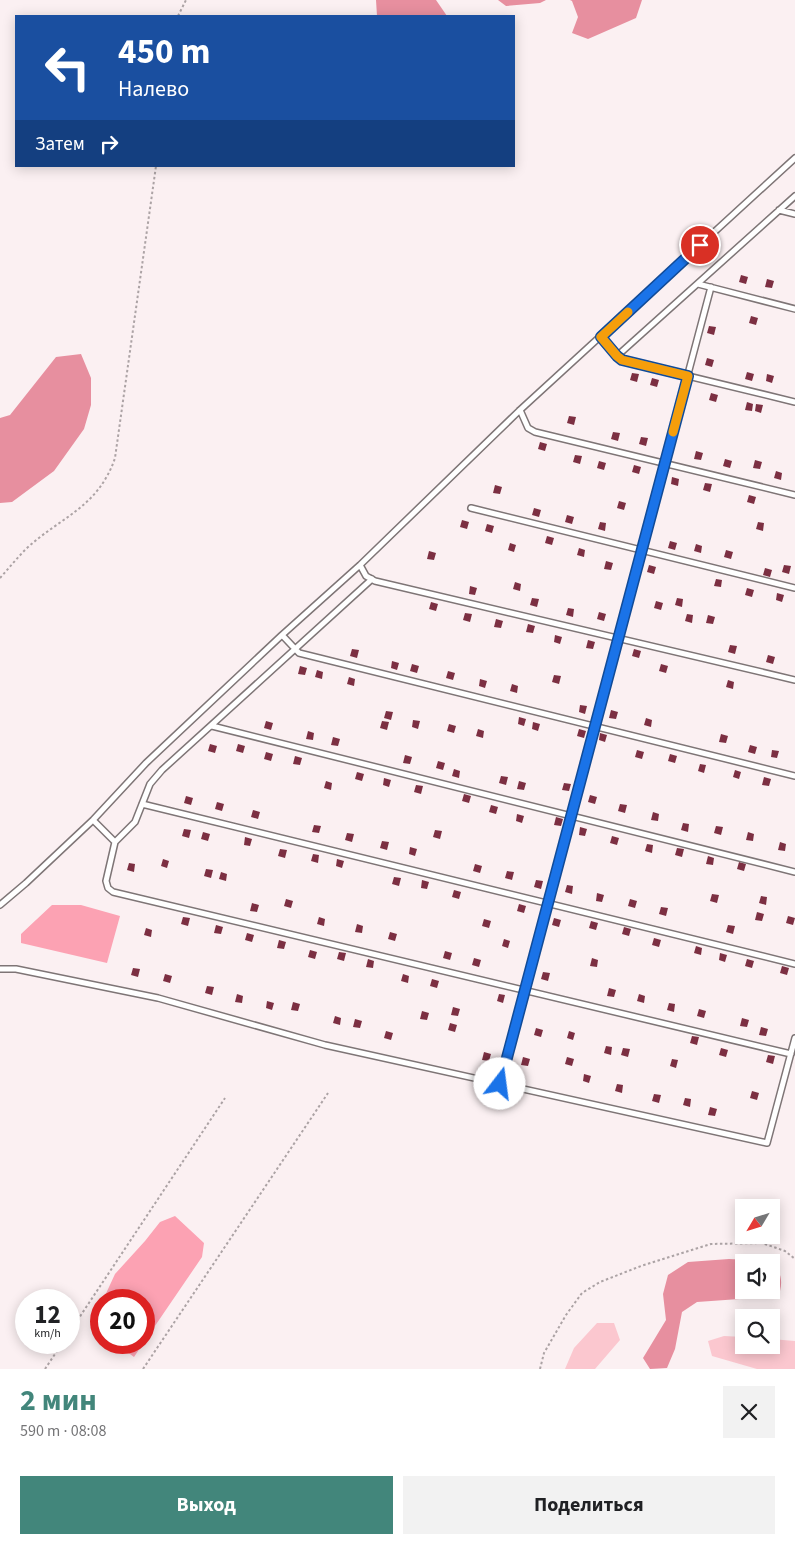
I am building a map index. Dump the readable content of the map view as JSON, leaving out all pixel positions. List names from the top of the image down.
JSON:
{
  "north": "bottom left",
  "page": {
    "turn": ["450 m", "Налево"],
    "then": "Затем",
    "speed": "12 km/h",
    "limit": "20",
    "heading": ["2 мин", "590 m · 08:08"],
    "buttons": ["Выход", "Поделиться"]
  }
}
